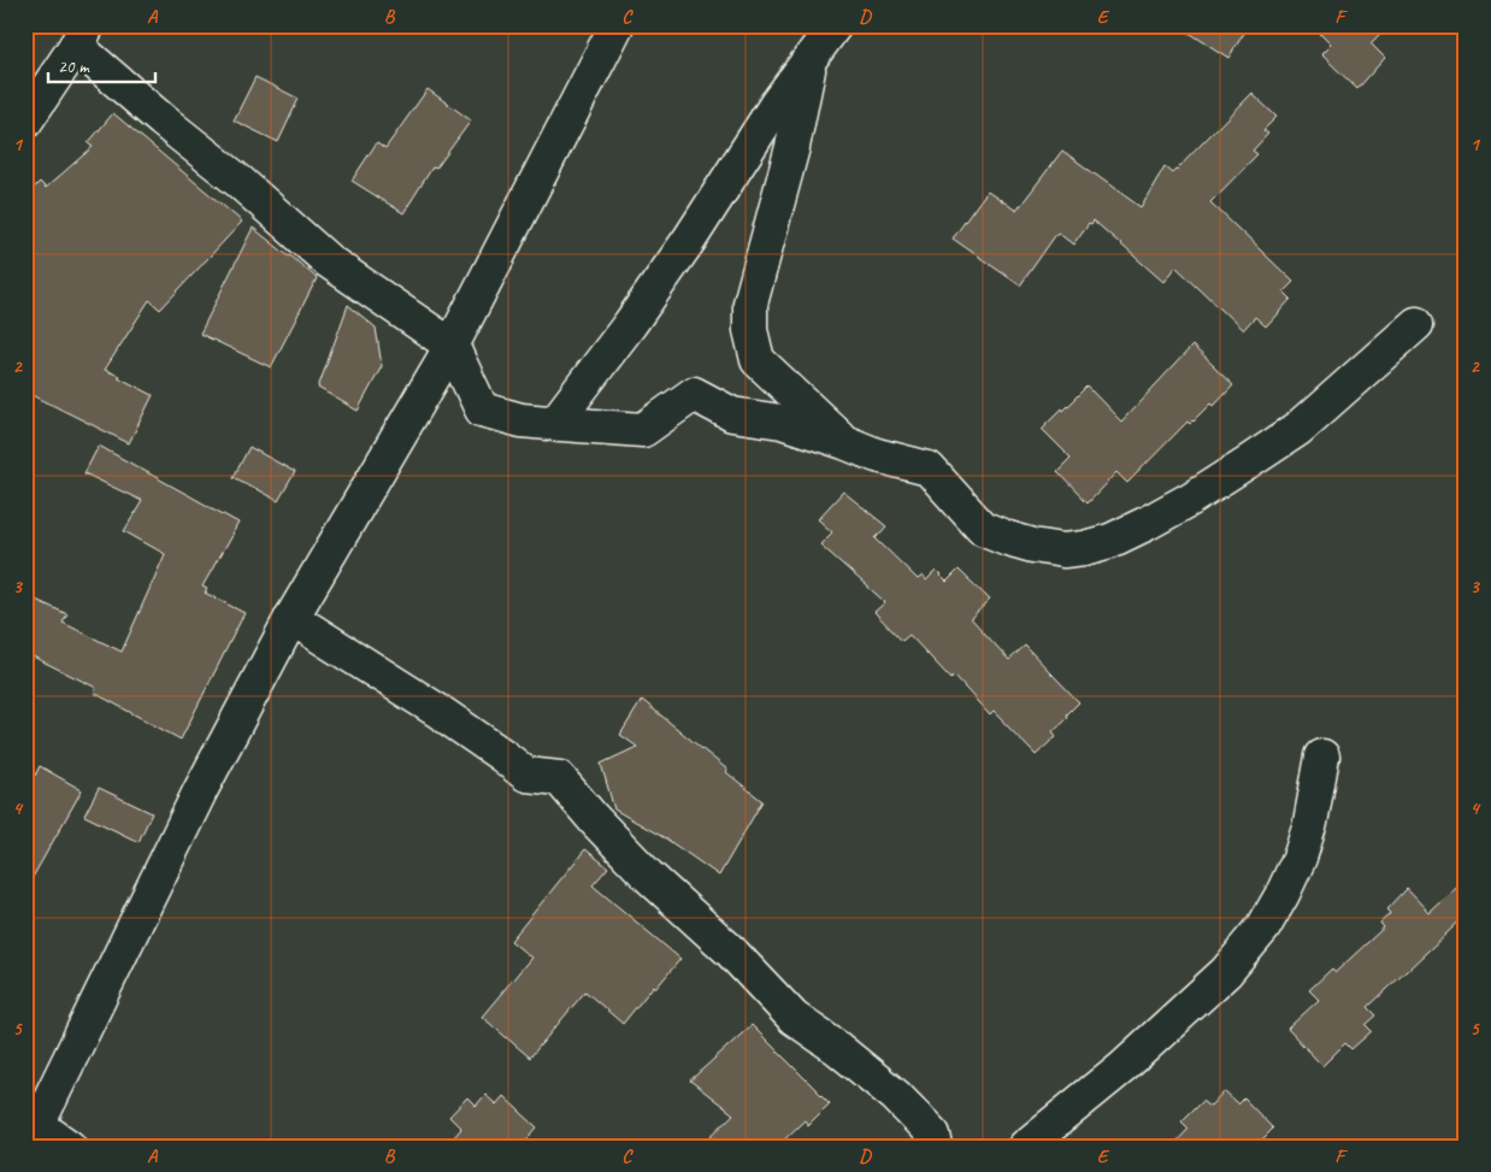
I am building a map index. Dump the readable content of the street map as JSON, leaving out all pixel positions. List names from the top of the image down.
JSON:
{
  "scale_bar": "20 m",
  "grid": {
    "columns": [
      "A",
      "B",
      "C",
      "D",
      "E",
      "F"
    ],
    "rows": [
      "1",
      "2",
      "3",
      "4",
      "5"
    ]
  }
}
